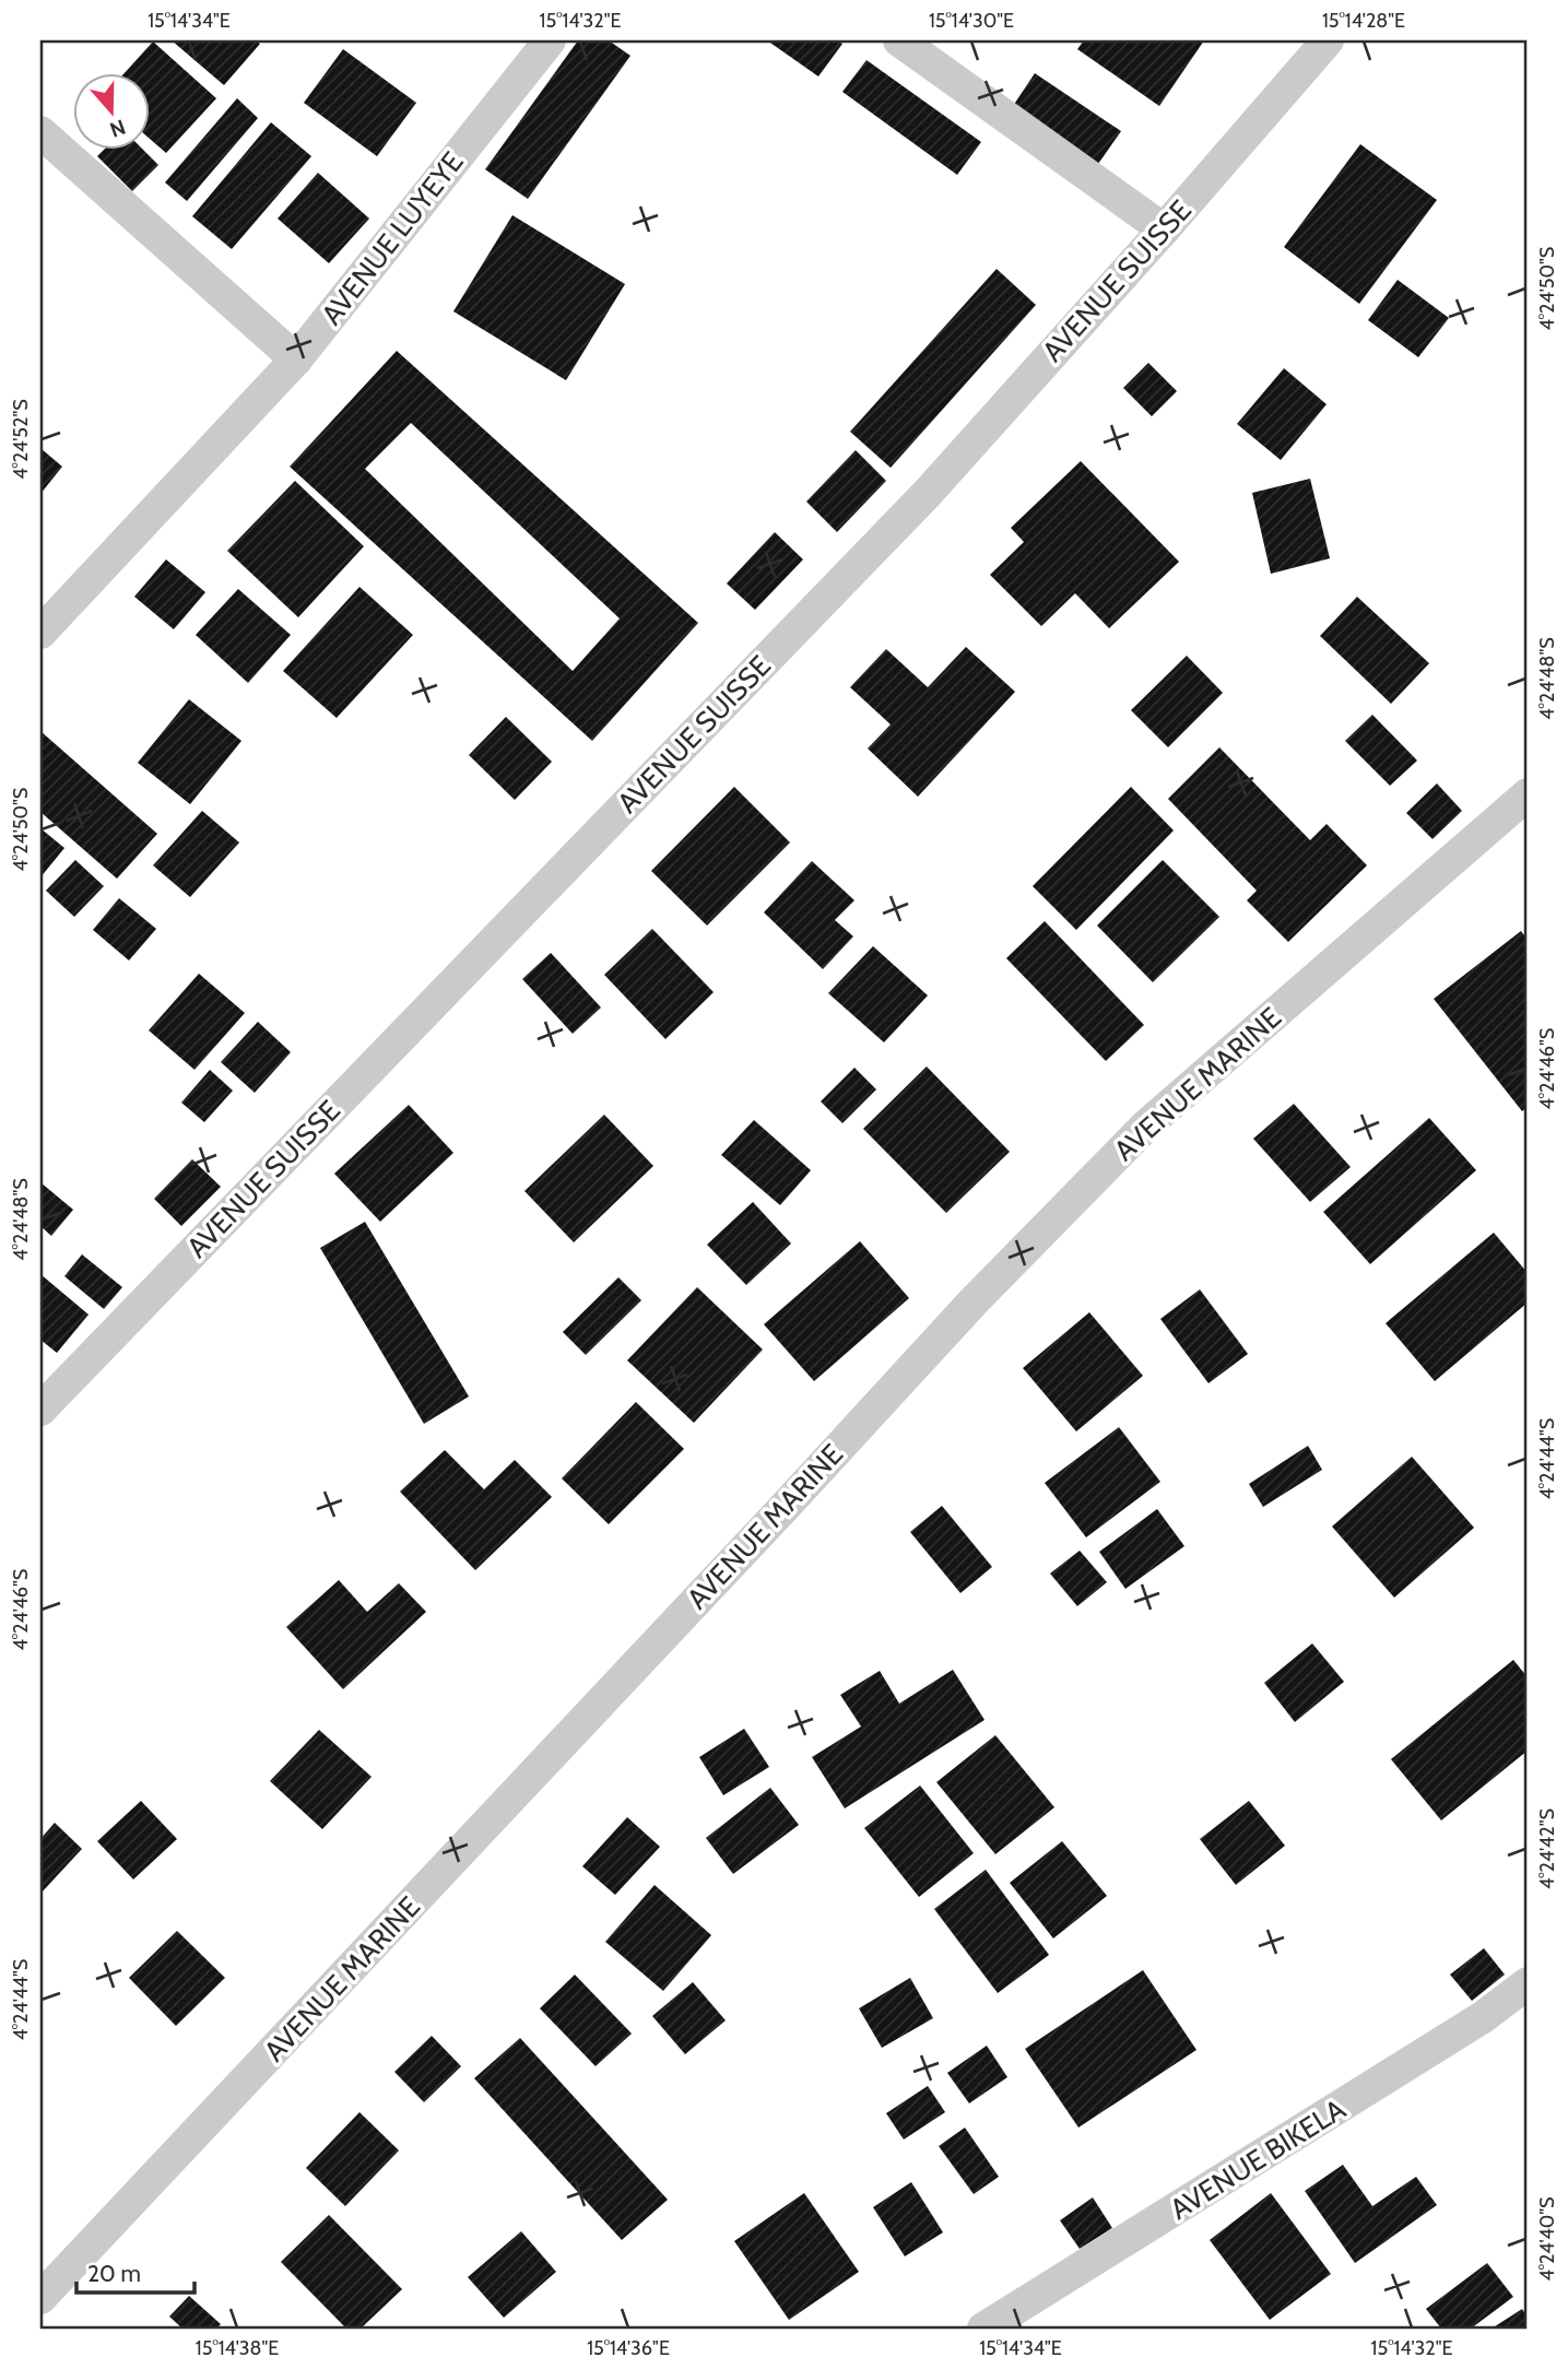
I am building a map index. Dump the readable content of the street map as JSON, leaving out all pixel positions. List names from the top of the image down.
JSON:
{
  "streets": {
    "street": [
      "AVENUE LUYEYE",
      "AVENUE SUISSE",
      "AVENUE MARINE",
      "AVENUE BIKELA"
    ]
  },
  "scale_bar": "20 m",
  "north": "bottom",
  "coordinates": [
    "15°14'34\"E",
    "15°14'32\"E",
    "15°14'30\"E",
    "15°14'28\"E",
    "4°24'50\"S",
    "4°24'52\"S",
    "4°24'48\"S",
    "4°24'46\"S",
    "4°24'44\"S",
    "4°24'42\"S",
    "4°24'40\"S",
    "15°14'38\"E",
    "15°14'36\"E"
  ]
}
